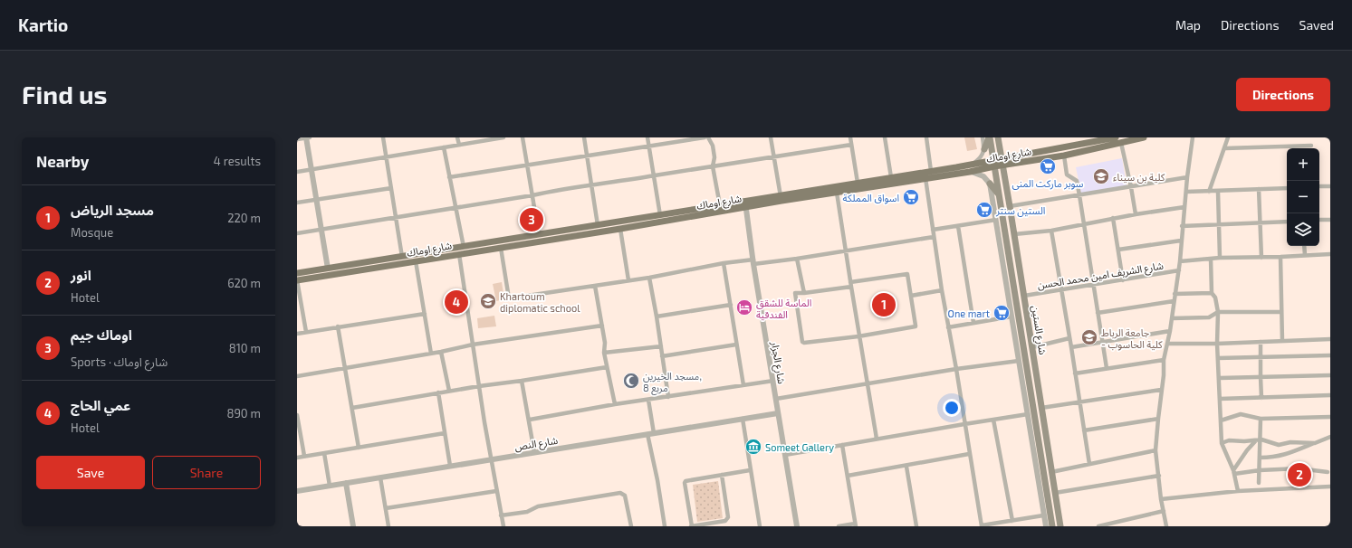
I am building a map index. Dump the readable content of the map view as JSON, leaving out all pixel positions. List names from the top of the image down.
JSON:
{
  "streets": {
    "main road": ["شارع اوماك", "شارع الستين"],
    "street": ["شارع الشريف امين محمد الحسن", "شارع الجزار", "شارع النص"]
  },
  "crossings": [
    ["شارع اوماك", "شارع الستين"],
    ["شارع اوماك", "شارع الجزار"],
    ["شارع الشريف امين محمد الحسن", "شارع الستين"],
    ["شارع الجزار", "شارع النص"]
  ],
  "places": {
    "supermarket": [
      "سوبر ماركت المنى",
      "اسواق المملكة",
      "الستين سنتر",
      "One mart"
    ],
    "school or university": ["كلية بن سيناء", "Khartoum diplomatic school", "جامعة الرباط - كلية الحاسوب"],
    "hotel": ["الماسة للشقق الفندقية"],
    "mosque": ["مسجد الخيرين, مربع 8"],
    "museum": ["Someet Gallery"]
  },
  "page": {
    "header": "Kartio",
    "nav": ["Map", "Directions", "Saved"],
    "buttons": [
      "Directions",
      ["Save", "Share"]
    ],
    "title": "Find us",
    "heading": ["Nearby", "4 results"],
    "map_buttons": ["+", "−"],
    "list": [
      {
        "mark": "1",
        "name": "مسجد الرياض",
        "note": "Mosque",
        "value": "220 m"
      },
      {
        "mark": "2",
        "name": "انور",
        "note": "Hotel",
        "value": "620 m"
      },
      {
        "mark": "3",
        "name": "اوماك جيم",
        "note": "Sports · شارع اوماك",
        "value": "810 m"
      },
      {
        "mark": "4",
        "name": "عمي الحاج",
        "note": "Hotel",
        "value": "890 m"
      }
    ],
    "pins": [
      "3",
      "4",
      "1",
      "2"
    ]
  }
}
